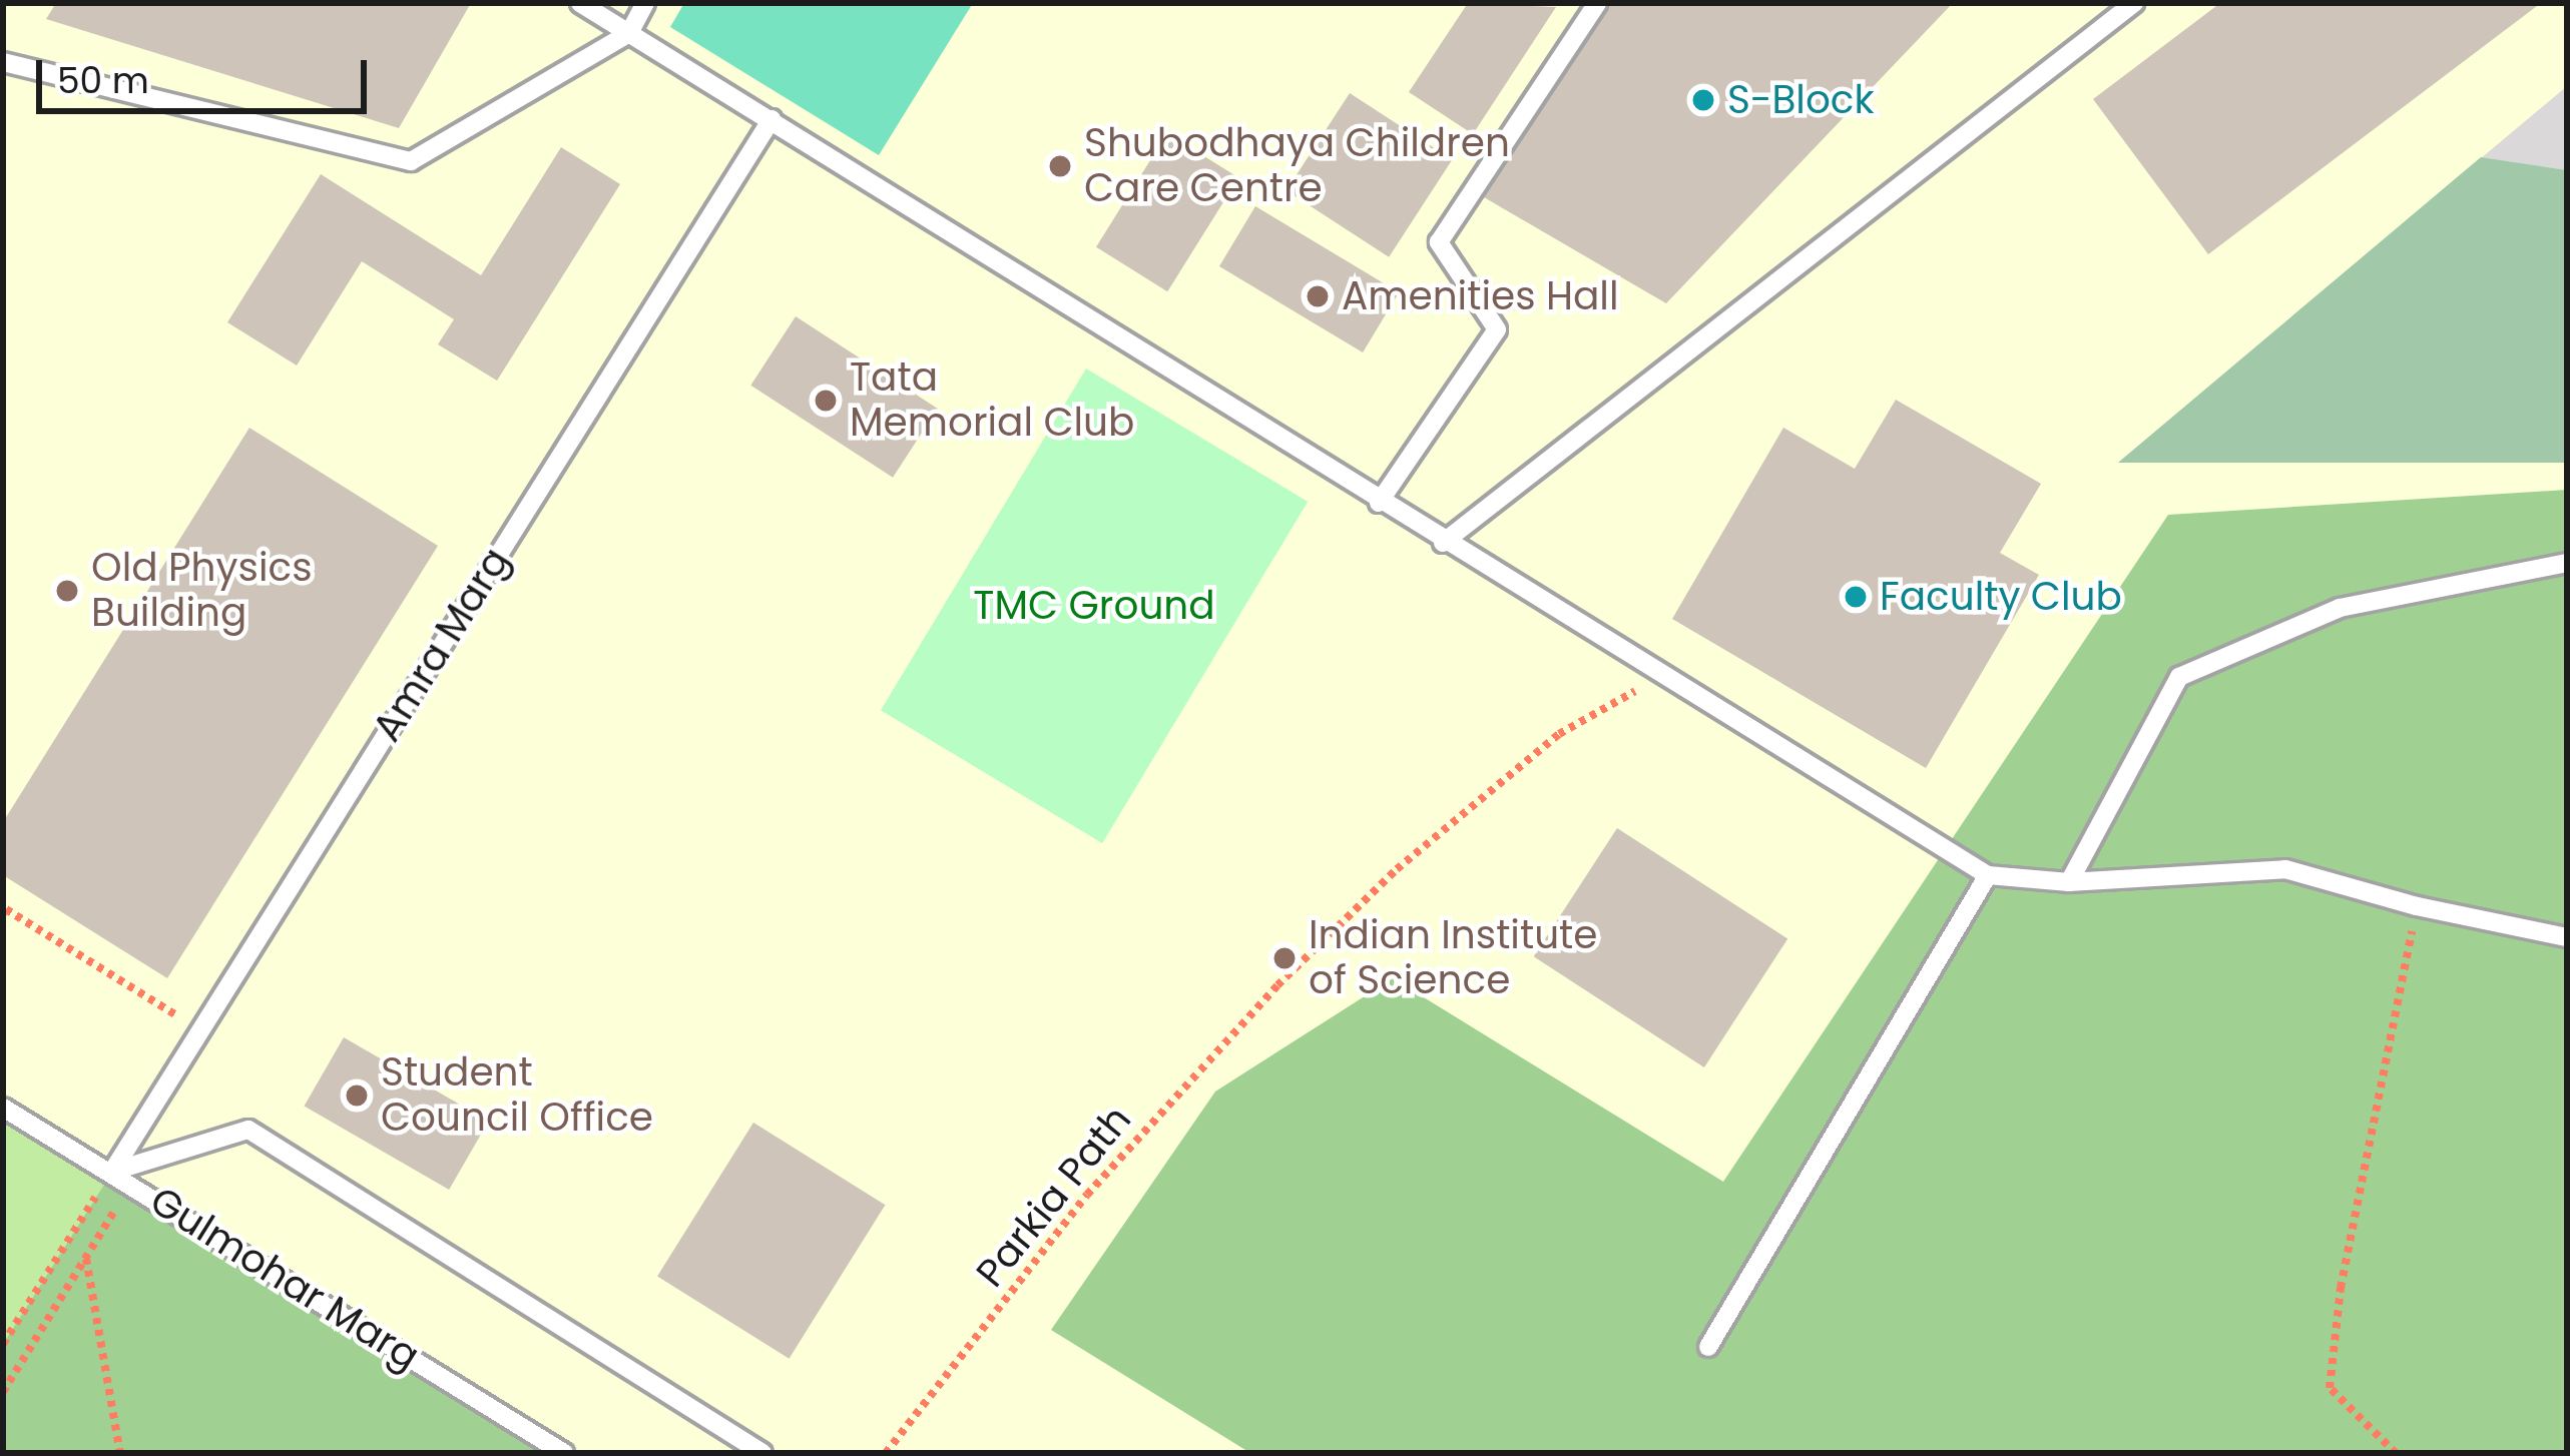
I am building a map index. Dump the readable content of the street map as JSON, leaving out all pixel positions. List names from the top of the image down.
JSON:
{
  "streets": {
    "lane": ["Amra Marg", "Gulmohar Marg"],
    "path": ["Parkia Path"]
  },
  "crossings": [
    ["Amra Marg", "Gulmohar Marg"]
  ],
  "parks": ["TMC Ground"],
  "places": [
    "S-Block",
    "Shubodhaya Children Care Centre",
    "Amenities Hall",
    "Tata Memorial Club",
    "Old Physics Building",
    "Faculty Club",
    "Indian Institute of Science",
    "Student Council Office"
  ],
  "scale_bar": "50 m"
}
